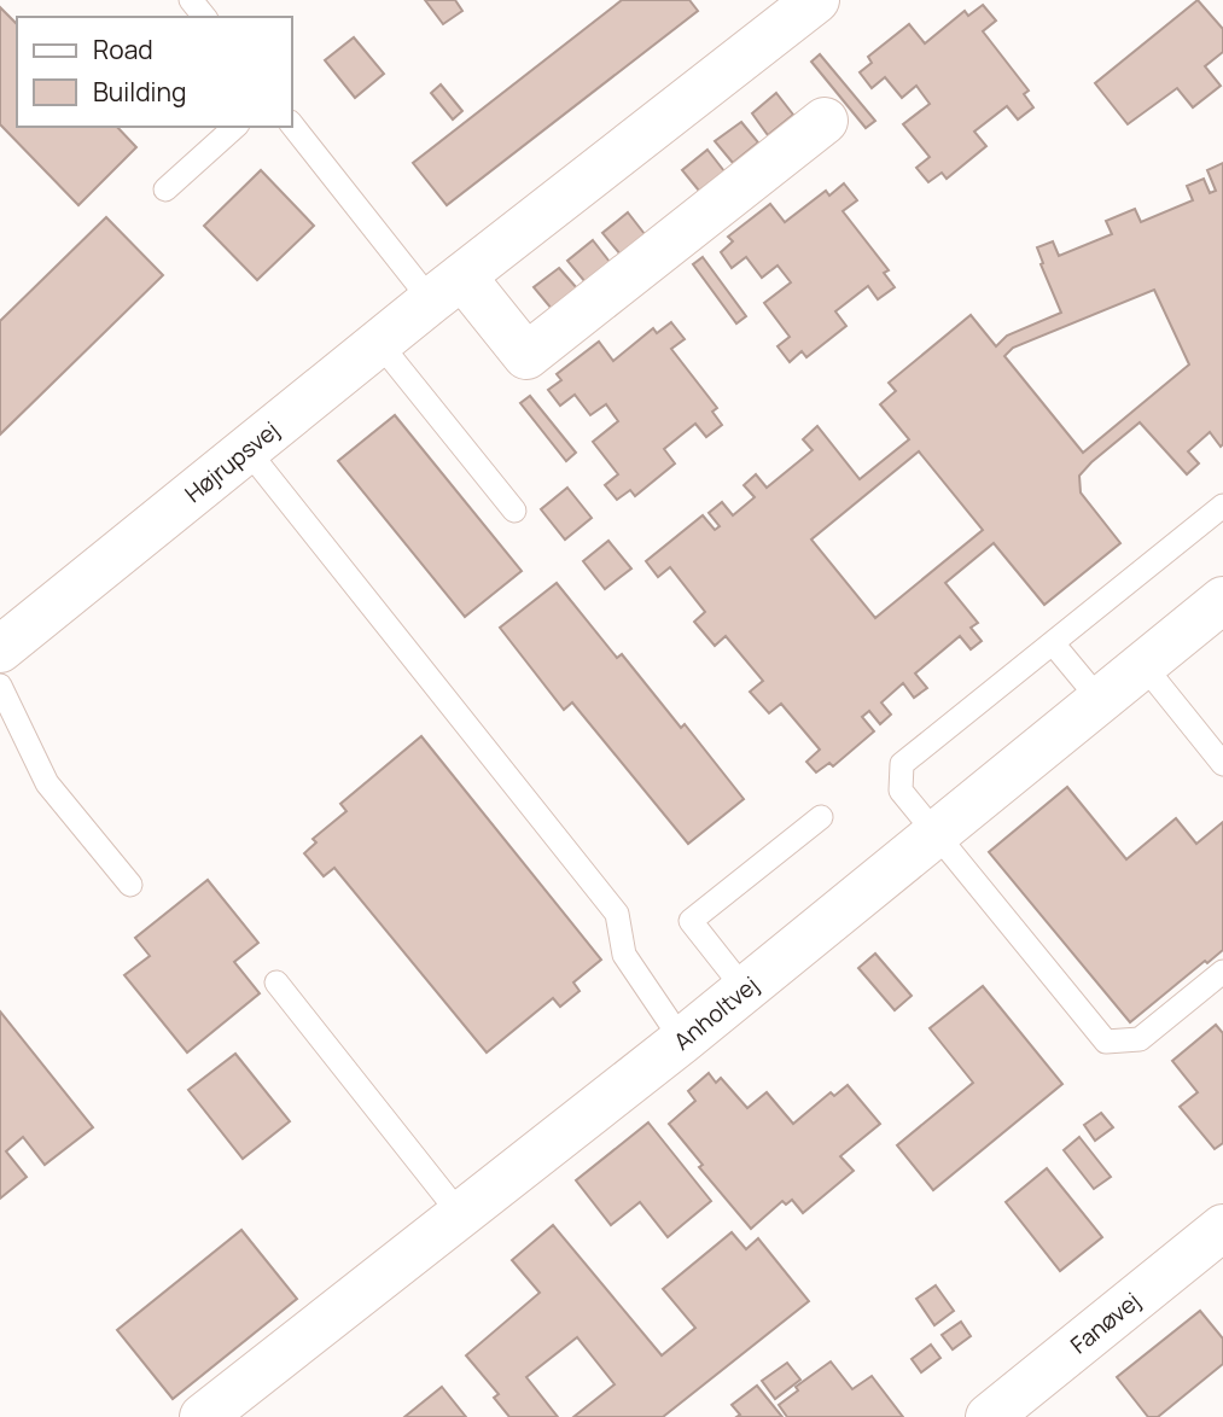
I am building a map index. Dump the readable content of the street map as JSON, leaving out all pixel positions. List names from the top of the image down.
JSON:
{
  "streets": {
    "street": ["Højrupsvej", "Anholtvej", "Fanøvej"]
  },
  "legend": ["Road", "Building"]
}
